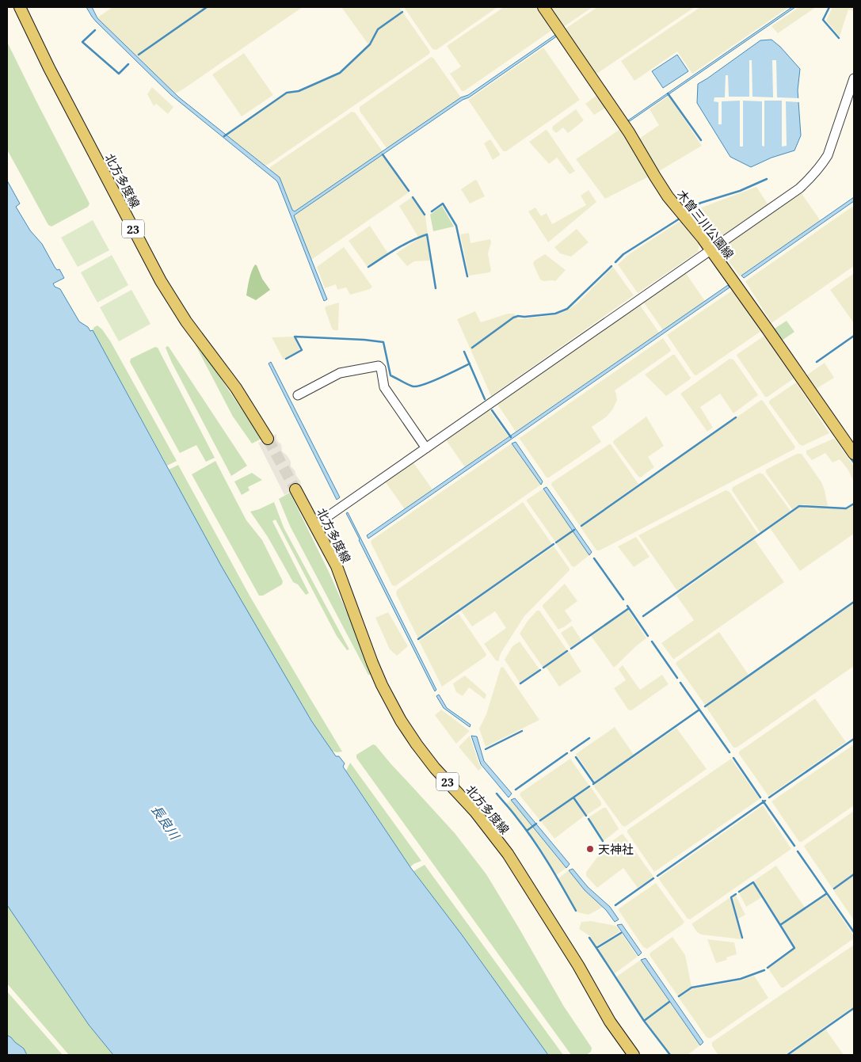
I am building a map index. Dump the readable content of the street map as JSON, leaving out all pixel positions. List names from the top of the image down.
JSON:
{
  "streets": {
    "main road": ["北方多度線", "木曽三川公園線", "23"]
  },
  "water": ["長良川"],
  "places": ["天神社"]
}
